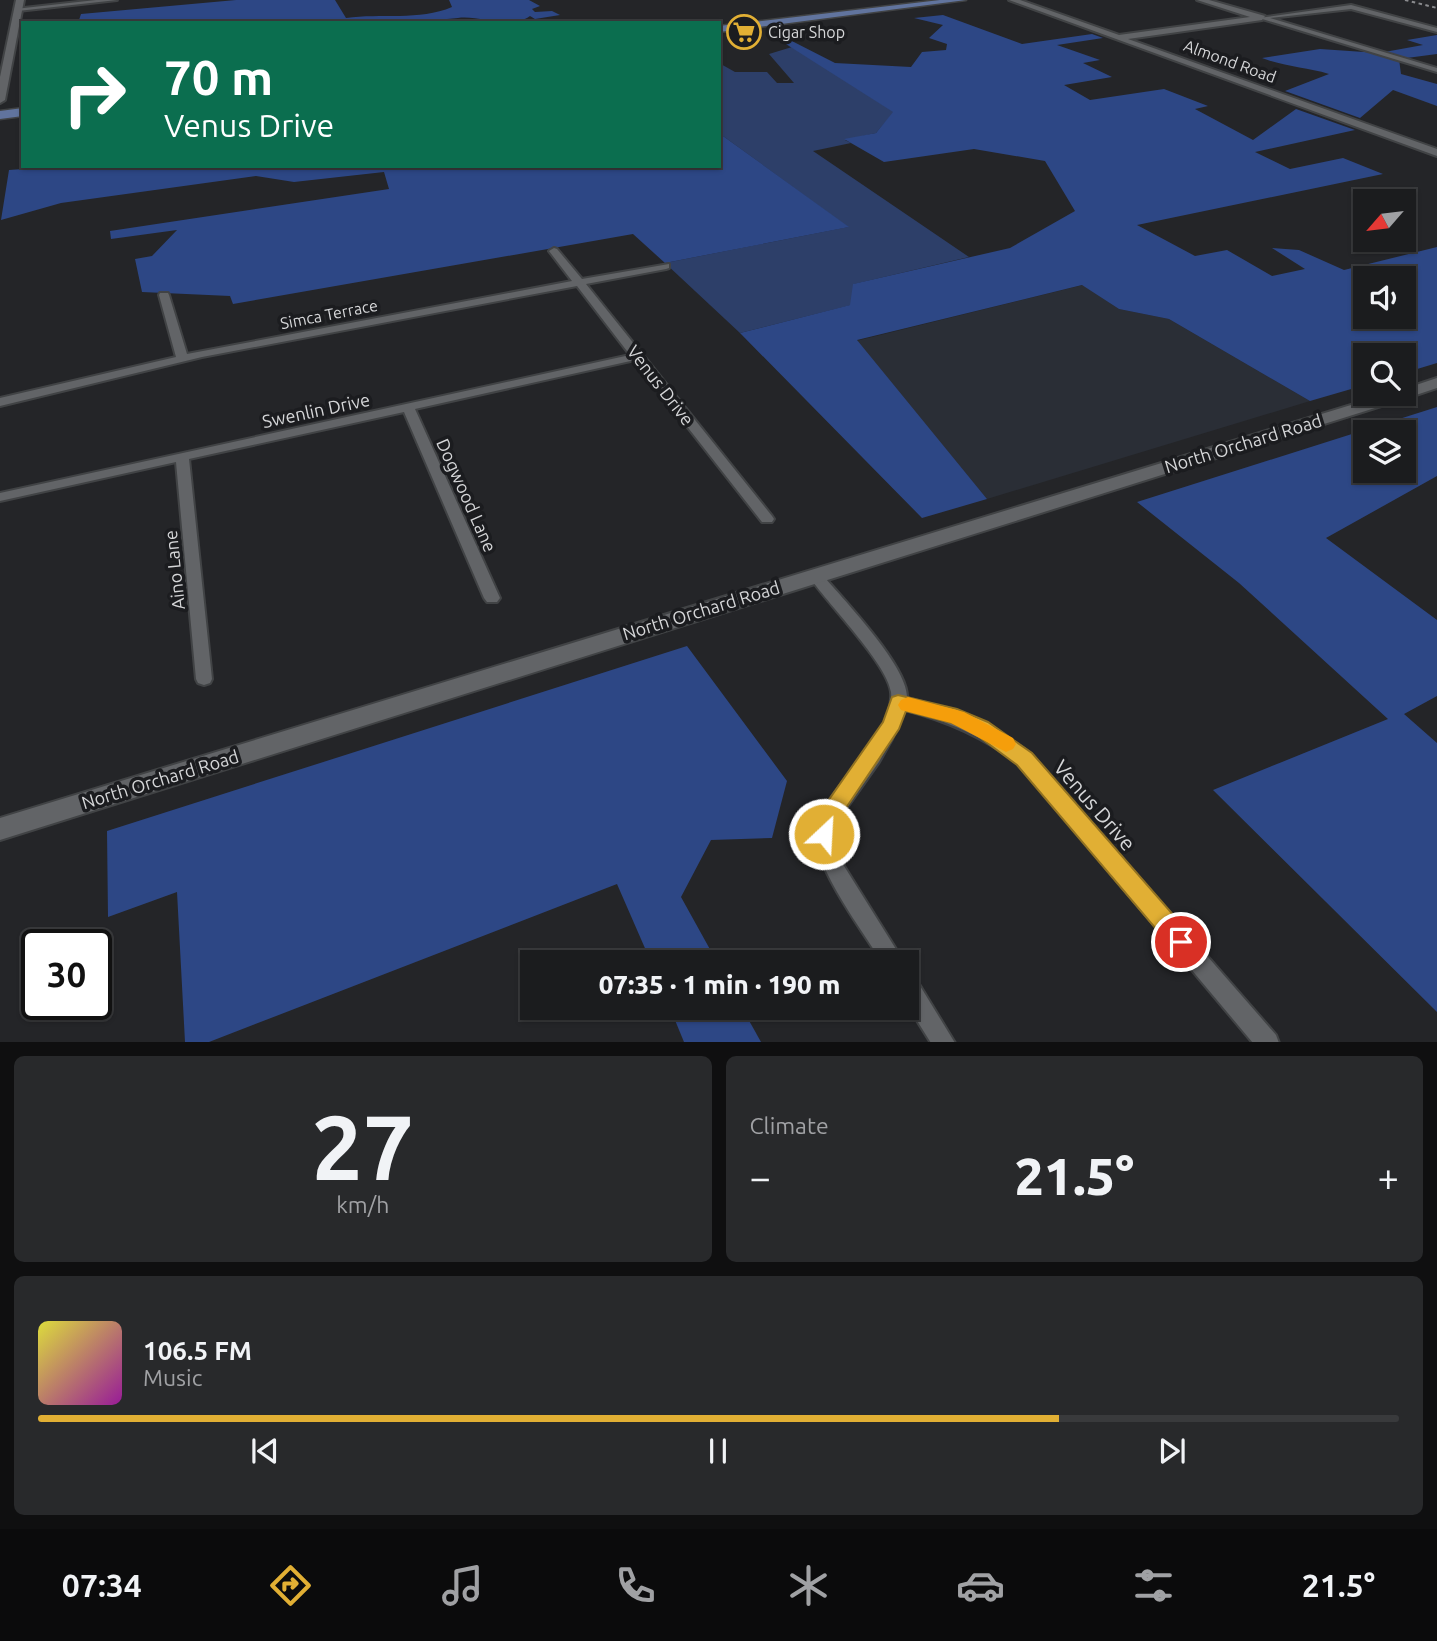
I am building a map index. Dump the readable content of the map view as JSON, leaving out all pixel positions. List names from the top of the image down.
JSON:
{
  "streets": {
    "street": [
      "Almond Road",
      "Simca Terrace",
      "Venus Drive",
      "Swenlin Drive",
      "North Orchard Road",
      "Dogwood Lane",
      "Aino Lane"
    ]
  },
  "crossings": [
    ["Simca Terrace", "Venus Drive"],
    ["Venus Drive", "Swenlin Drive"],
    ["Swenlin Drive", "Dogwood Lane"],
    ["Swenlin Drive", "Aino Lane"]
  ],
  "places": {
    "supermarket": ["Cigar Shop"]
  },
  "north": "bottom left",
  "page": {
    "turn": ["70 m", "Venus Drive"],
    "limit": "30",
    "trip": "07:35 · 1 min · 190 m",
    "tile": [
      ["27", "km/h"],
      "Climate"
    ],
    "heat": ["−", "21.5°", "+"],
    "song": ["106.5 FM", "Music"],
    "tabs": ["07:34", "21.5°"]
  }
}
